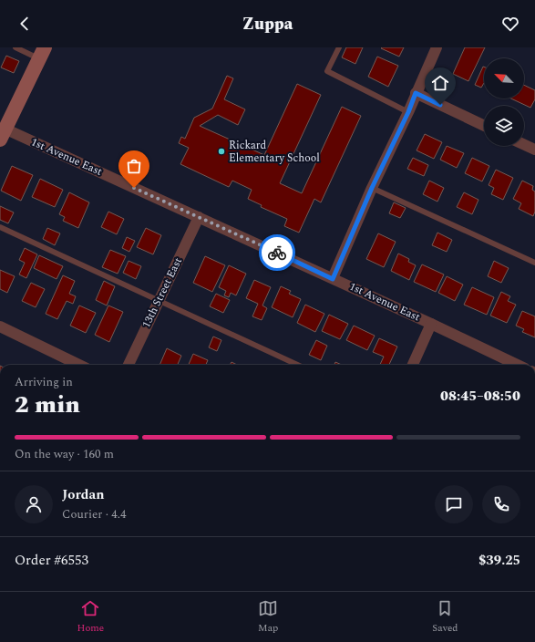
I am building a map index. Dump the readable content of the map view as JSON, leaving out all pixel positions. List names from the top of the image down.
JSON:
{
  "streets": {
    "street": ["1st Avenue East", "13th Street East"]
  },
  "crossings": [
    ["1st Avenue East", "13th Street East"]
  ],
  "places": ["Rickard Elementary School"],
  "north": "top left",
  "page": {
    "header": "Zuppa",
    "heading": ["2 min", "Arriving in", "08:45–08:50"],
    "panel": [
      "Jordan",
      "Courier · 4.4",
      "Order #6553",
      "$39.25"
    ],
    "bar": "On the way · 160 m",
    "tabs": ["Home", "Map", "Saved"]
  }
}
